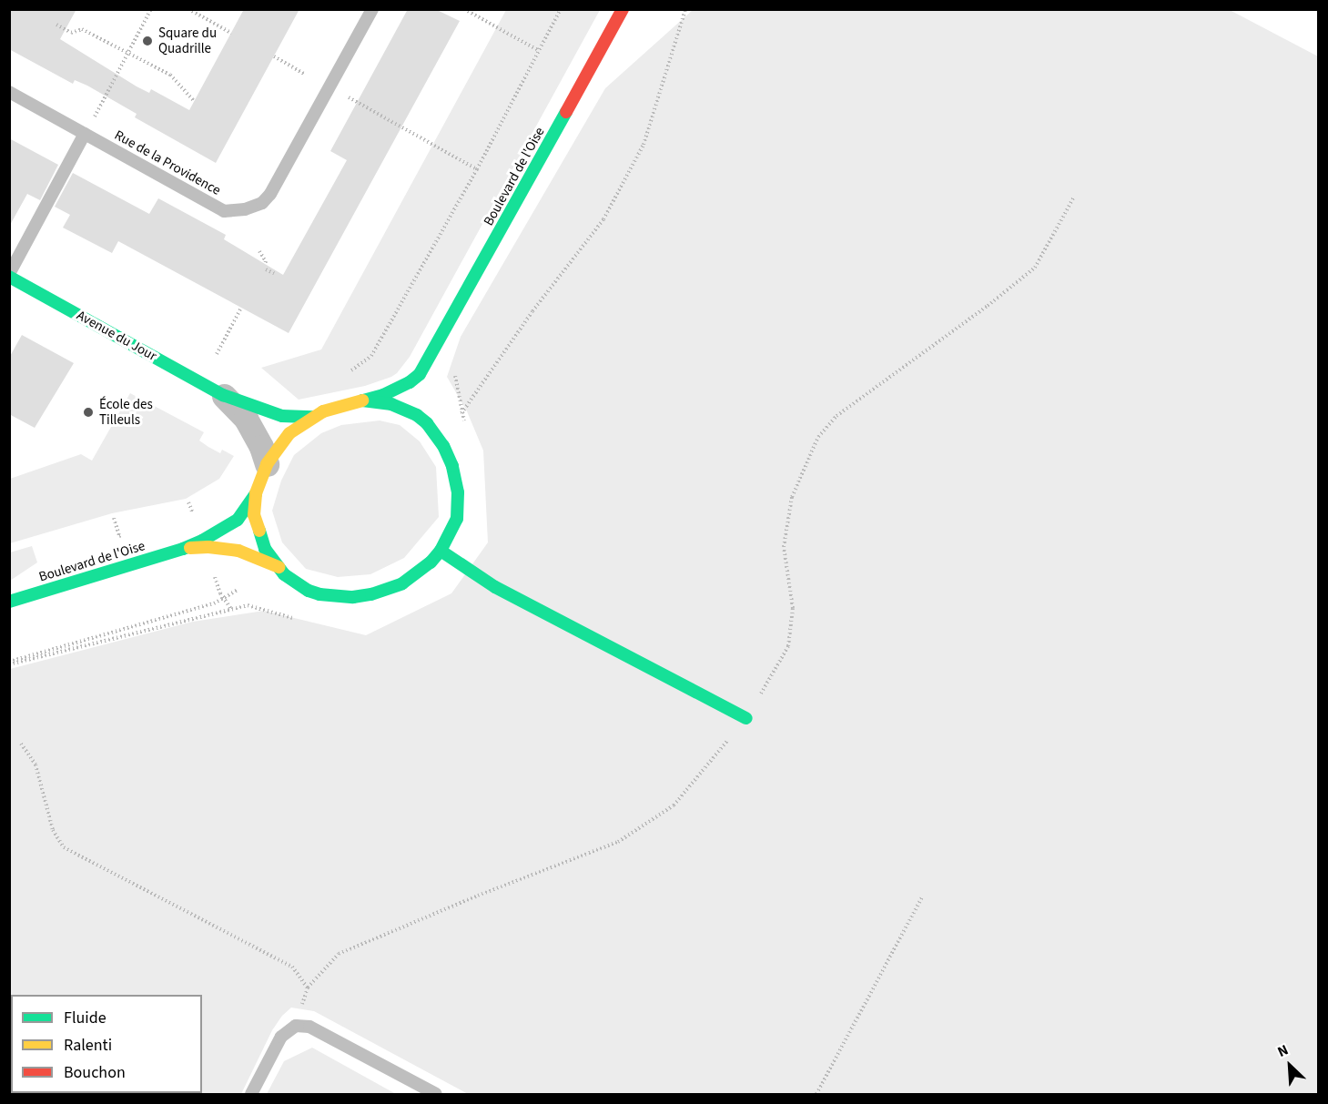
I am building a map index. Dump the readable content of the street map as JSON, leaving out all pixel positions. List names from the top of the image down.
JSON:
{
  "streets": {
    "main road": ["Boulevard de l'Oise", "Avenue du Jour"],
    "lane": ["Rue de la Providence"]
  },
  "crossings": [
    ["Boulevard de l'Oise", "Avenue du Jour"]
  ],
  "places": ["Square du Quadrille", "École des Tilleuls"],
  "legend": ["Fluide", "Ralenti", "Bouchon"],
  "north": "top left"
}
